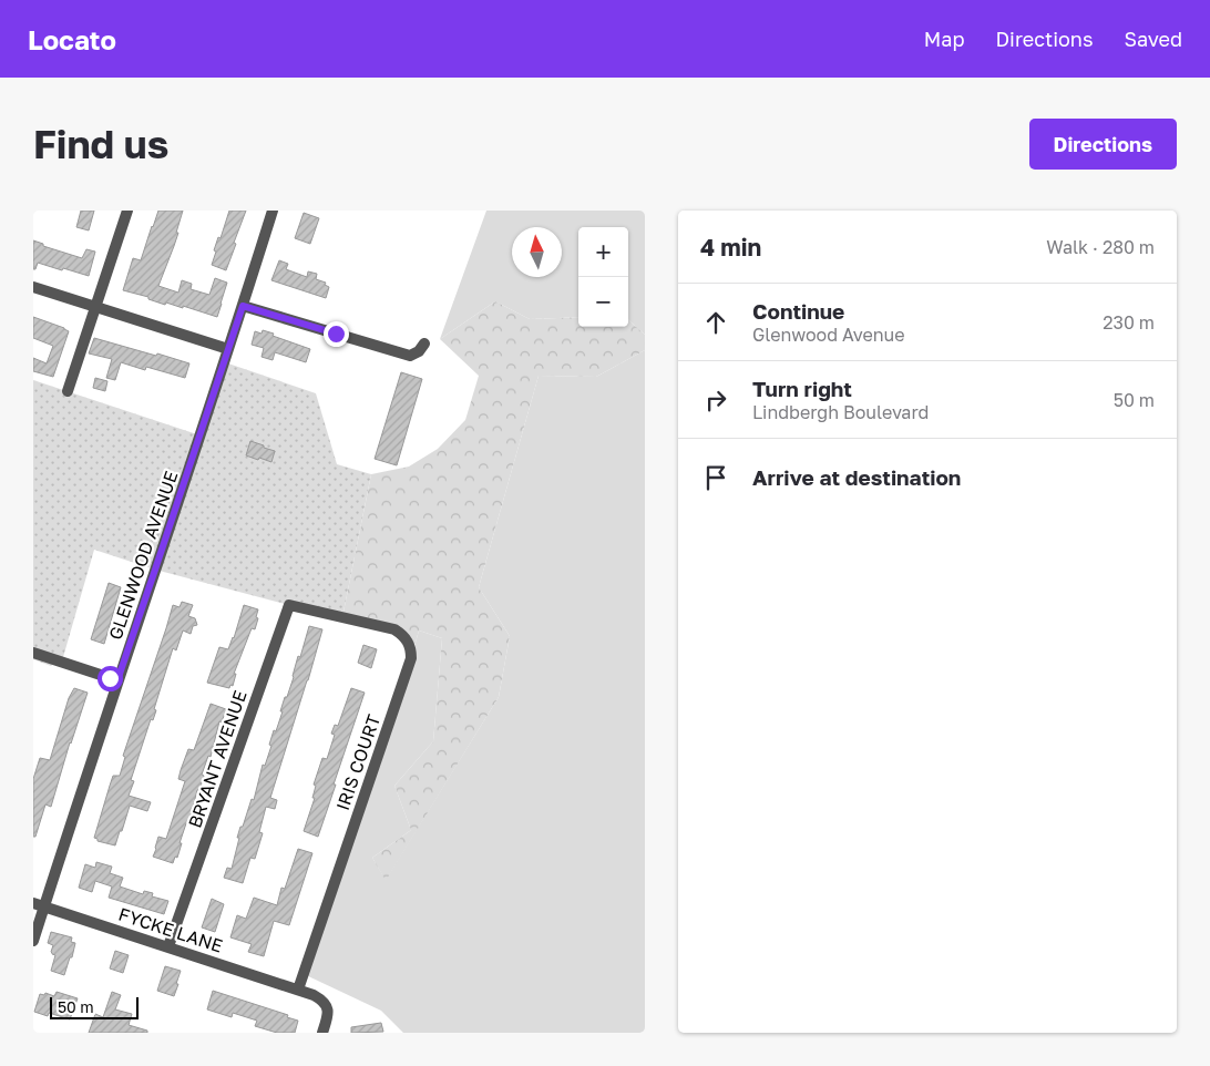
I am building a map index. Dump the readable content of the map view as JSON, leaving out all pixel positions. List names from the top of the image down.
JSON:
{
  "streets": {
    "street": [
      "GLENWOOD AVENUE",
      "BRYANT AVENUE",
      "IRIS COURT",
      "FYCKE LANE"
    ]
  },
  "crossings": [
    ["GLENWOOD AVENUE", "FYCKE LANE"],
    ["BRYANT AVENUE", "IRIS COURT"],
    ["BRYANT AVENUE", "FYCKE LANE"],
    ["IRIS COURT", "FYCKE LANE"]
  ],
  "scale_bar": "50 m",
  "north": "top",
  "page": {
    "header": "Locato",
    "nav": ["Map", "Directions", "Saved"],
    "buttons": "Directions",
    "title": "Find us",
    "heading": ["4 min", "Walk · 280 m"],
    "map_buttons": ["+", "−"],
    "list": [
      ["Continue", "Glenwood Avenue", "230 m"],
      ["Turn right", "Lindbergh Boulevard", "50 m"],
      "Arrive at destination"
    ],
    "scale": "50 m"
  }
}
